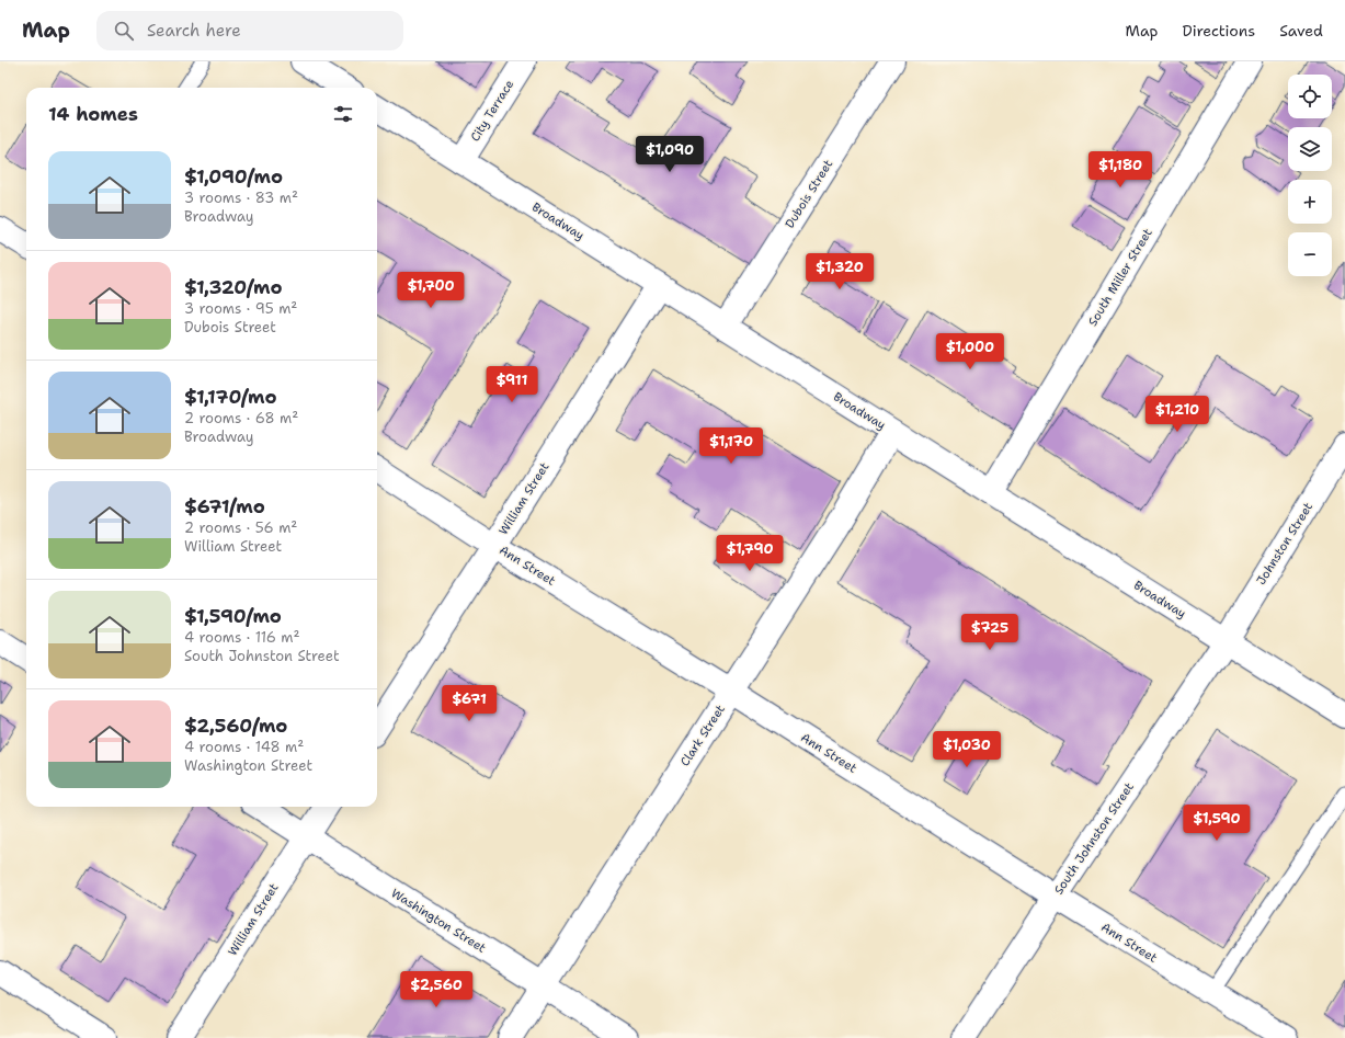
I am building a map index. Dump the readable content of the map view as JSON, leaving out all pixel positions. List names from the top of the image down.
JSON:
{
  "streets": {
    "street": [
      "City Terrace",
      "Dubois Street",
      "Broadway",
      "South Miller Street",
      "William Street",
      "Johnston Street",
      "Ann Street",
      "Clark Street",
      "South Johnston Street",
      "Washington Street"
    ]
  },
  "crossings": [
    ["City Terrace", "Broadway"],
    ["Dubois Street", "Broadway"],
    ["Broadway", "South Miller Street"],
    ["Broadway", "William Street"],
    ["Broadway", "Johnston Street"],
    ["Broadway", "Clark Street"],
    ["Broadway", "South Johnston Street"],
    ["William Street", "Ann Street"],
    ["William Street", "Washington Street"],
    ["Johnston Street", "South Johnston Street"],
    ["Ann Street", "Clark Street"],
    ["Ann Street", "South Johnston Street"],
    ["Clark Street", "Washington Street"]
  ],
  "page": {
    "header": "Map",
    "search": "Search here",
    "nav": ["Map", "Directions", "Saved"],
    "map_buttons": ["+", "−"],
    "heading": "14 homes",
    "price": [
      "$1,090",
      "$1,180",
      "$1,320",
      "$1,700",
      "$1,000",
      "$911",
      "$1,210",
      "$1,170",
      "$1,790",
      "$725",
      "$671",
      "$1,030",
      "$1,590",
      "$2,560"
    ],
    "list": [
      {
        "name": "$1,090/mo",
        "note": "3 rooms · 83 m² · Broadway"
      },
      {
        "name": "$1,320/mo",
        "note": "3 rooms · 95 m² · Dubois Street"
      },
      {
        "name": "$1,170/mo",
        "note": "2 rooms · 68 m² · Broadway"
      },
      {
        "name": "$671/mo",
        "note": "2 rooms · 56 m² · William Street"
      },
      {
        "name": "$1,590/mo",
        "note": "4 rooms · 116 m² · South Johnston Street"
      },
      {
        "name": "$2,560/mo",
        "note": "4 rooms · 148 m² · Washington Street"
      }
    ]
  }
}
